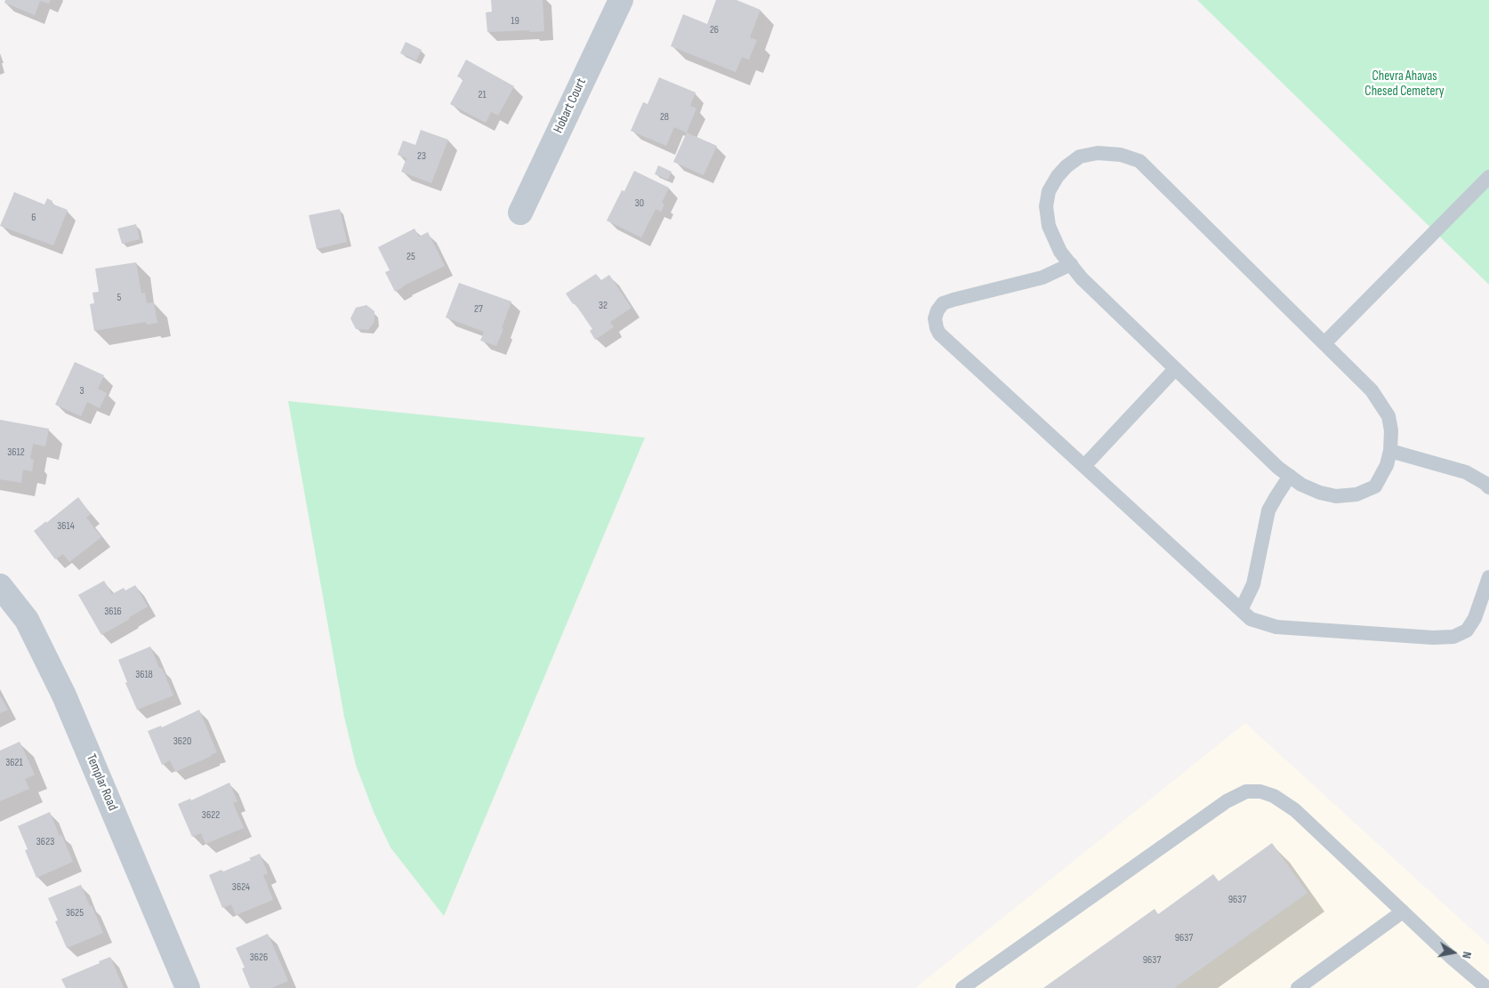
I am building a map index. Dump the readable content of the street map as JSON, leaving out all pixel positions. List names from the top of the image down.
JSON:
{
  "streets": {
    "street": ["Hobart Court", "Templar Road"]
  },
  "parks": ["Chevra Ahavas Chesed Cemetery"],
  "house_numbers": [
    "19",
    "26",
    "21",
    "28",
    "23",
    "30",
    "6",
    "25",
    "5",
    "32",
    "27",
    "3",
    "3612",
    "3614",
    "3616",
    "3618",
    "3620",
    "3621",
    "3622",
    "3623",
    "3624",
    "9637",
    "3625",
    "9637",
    "3626",
    "9637"
  ],
  "north": "right"
}
